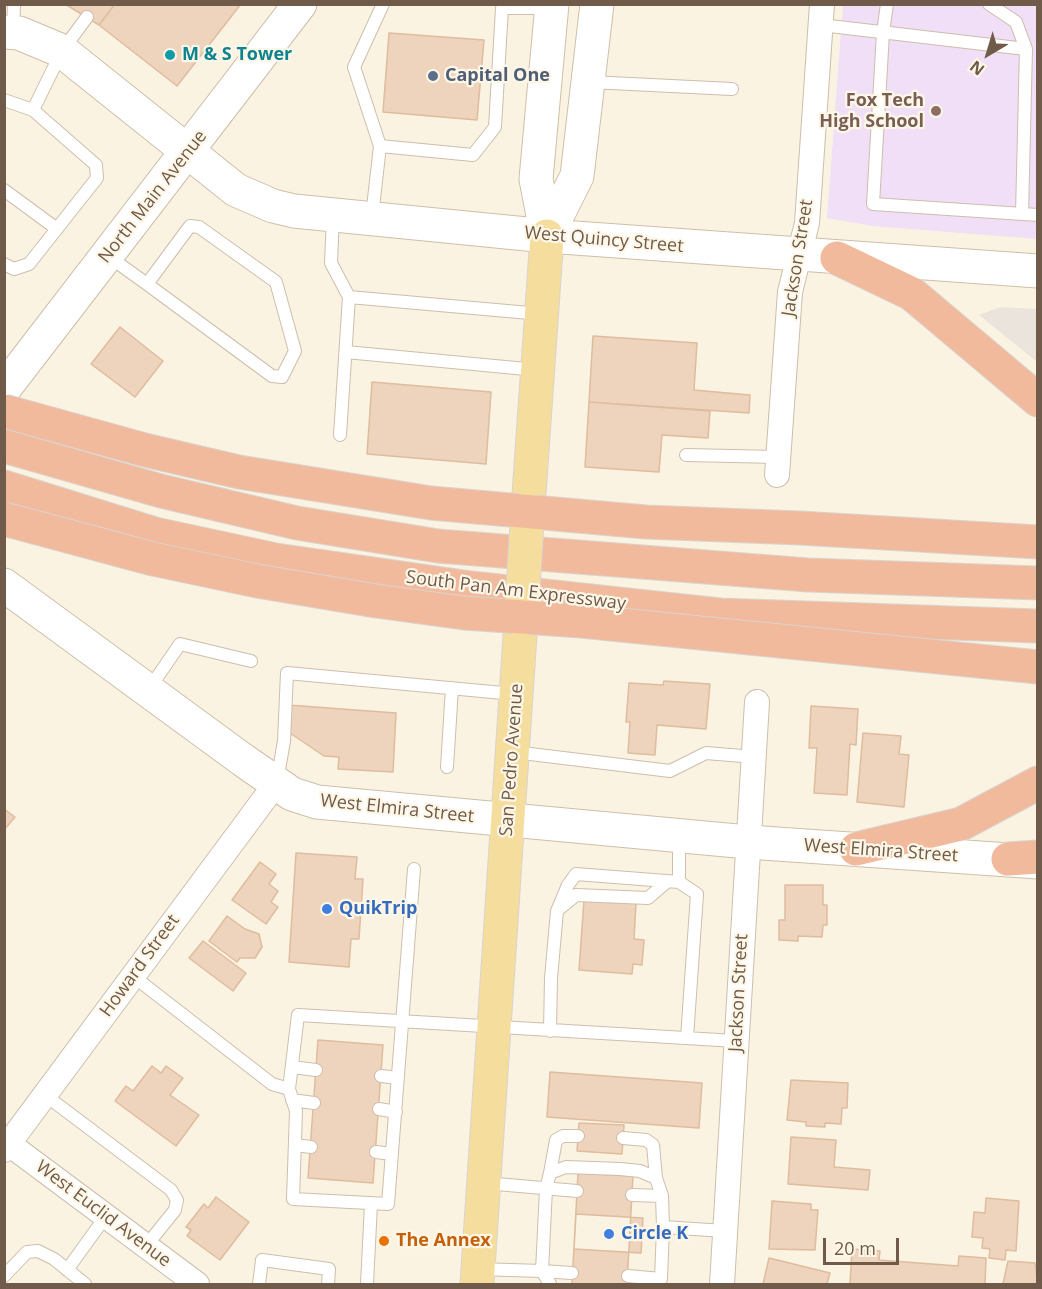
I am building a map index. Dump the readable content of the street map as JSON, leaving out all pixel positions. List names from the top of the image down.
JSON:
{
  "streets": {
    "highway": ["South Pan Am Expressway"],
    "main road": [
      "North Main Avenue",
      "West Quincy Street",
      "San Pedro Avenue",
      "West Elmira Street"
    ],
    "street": ["Jackson Street", "Howard Street", "West Euclid Avenue"]
  },
  "crossings": [
    ["North Main Avenue", "West Quincy Street"],
    ["West Quincy Street", "Jackson Street"],
    ["West Quincy Street", "San Pedro Avenue"],
    ["Jackson Street", "West Elmira Street"],
    ["San Pedro Avenue", "West Elmira Street"],
    ["West Elmira Street", "Howard Street"],
    ["Howard Street", "West Euclid Avenue"]
  ],
  "places": [
    "M & S Tower",
    "Capital One",
    "Fox Tech High School",
    "QuikTrip",
    "Circle K",
    "The Annex"
  ],
  "scale_bar": "20 m",
  "north": "bottom left"
}
